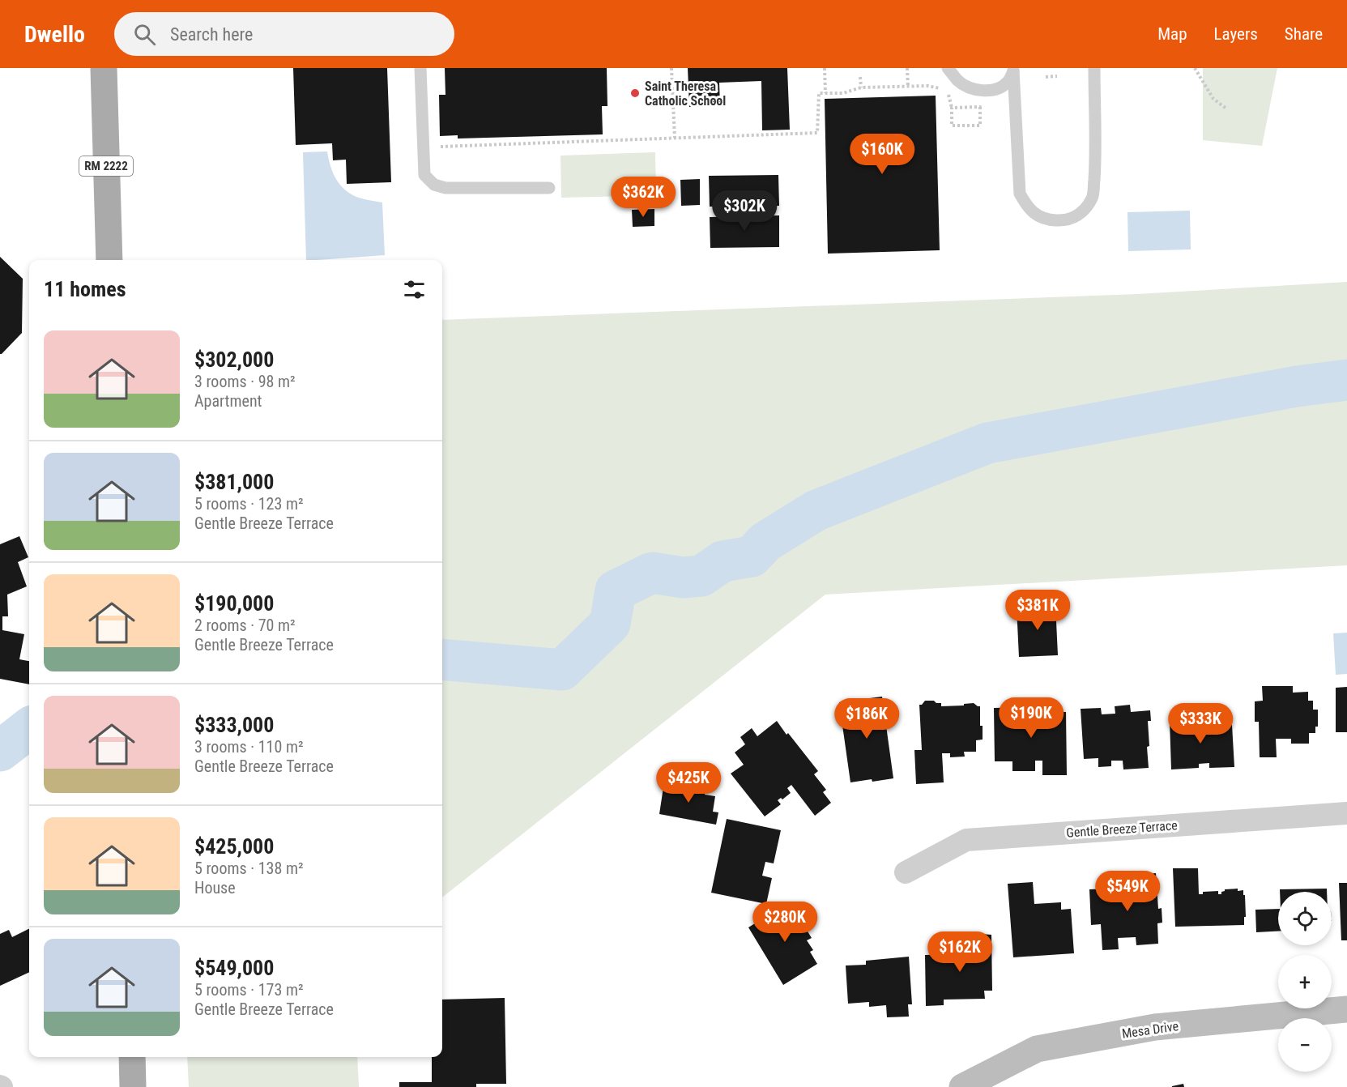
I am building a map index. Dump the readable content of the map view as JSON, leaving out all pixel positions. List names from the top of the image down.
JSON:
{
  "streets": {
    "main road": ["RM 2222"],
    "street": ["Gentle Breeze Terrace", "Mesa Drive"]
  },
  "places": ["Saint Theresa Catholic School"],
  "page": {
    "header": "Dwello",
    "search": "Search here",
    "nav": ["Map", "Layers", "Share"],
    "price": [
      "$160K",
      "$362K",
      "$302K",
      "$381K",
      "$190K",
      "$186K",
      "$333K",
      "$425K",
      "$549K",
      "$280K",
      "$162K"
    ],
    "heading": "11 homes",
    "list": [
      {
        "name": "$302,000",
        "note": "3 rooms · 98 m² · Apartment"
      },
      {
        "name": "$381,000",
        "note": "5 rooms · 123 m² · Gentle Breeze Terrace"
      },
      {
        "name": "$190,000",
        "note": "2 rooms · 70 m² · Gentle Breeze Terrace"
      },
      {
        "name": "$333,000",
        "note": "3 rooms · 110 m² · Gentle Breeze Terrace"
      },
      {
        "name": "$425,000",
        "note": "5 rooms · 138 m² · House"
      },
      {
        "name": "$549,000",
        "note": "5 rooms · 173 m² · Gentle Breeze Terrace"
      }
    ],
    "map_buttons": ["+", "−"]
  }
}
